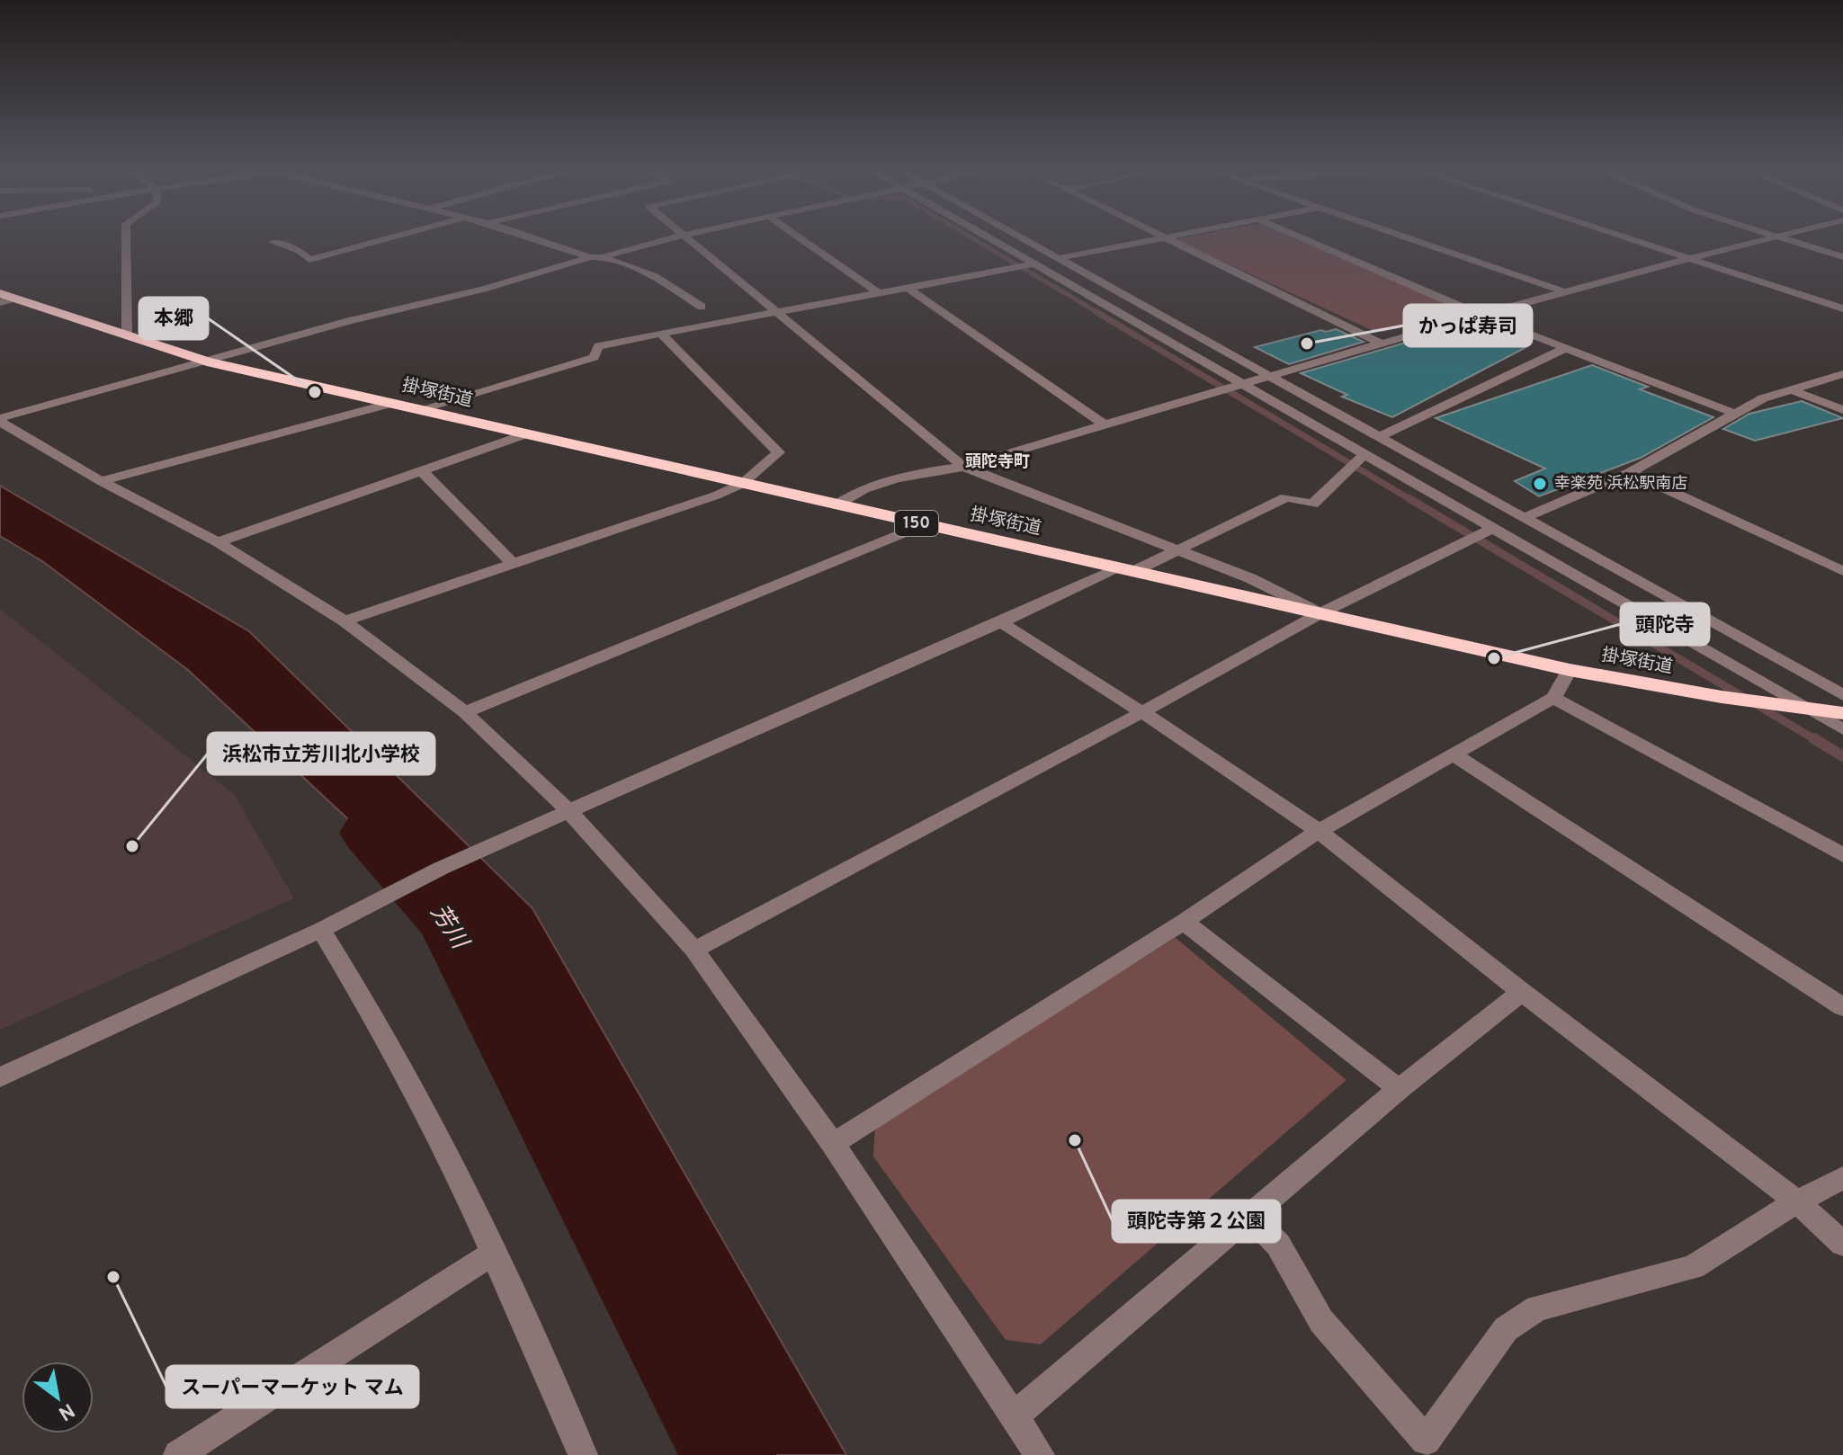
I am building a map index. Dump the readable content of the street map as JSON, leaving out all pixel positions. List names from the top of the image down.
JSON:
{
  "streets": {
    "highway": ["掛塚街道", "150"]
  },
  "districts": ["頭陀寺町"],
  "water": ["芳川"],
  "places": [
    "かっぱ寿司",
    "本郷",
    "幸楽苑 浜松駅南店",
    "頭陀寺",
    "浜松市立芳川北小学校",
    "頭陀寺第２公園",
    "スーパーマーケット マム"
  ],
  "north": "bottom right"
}
